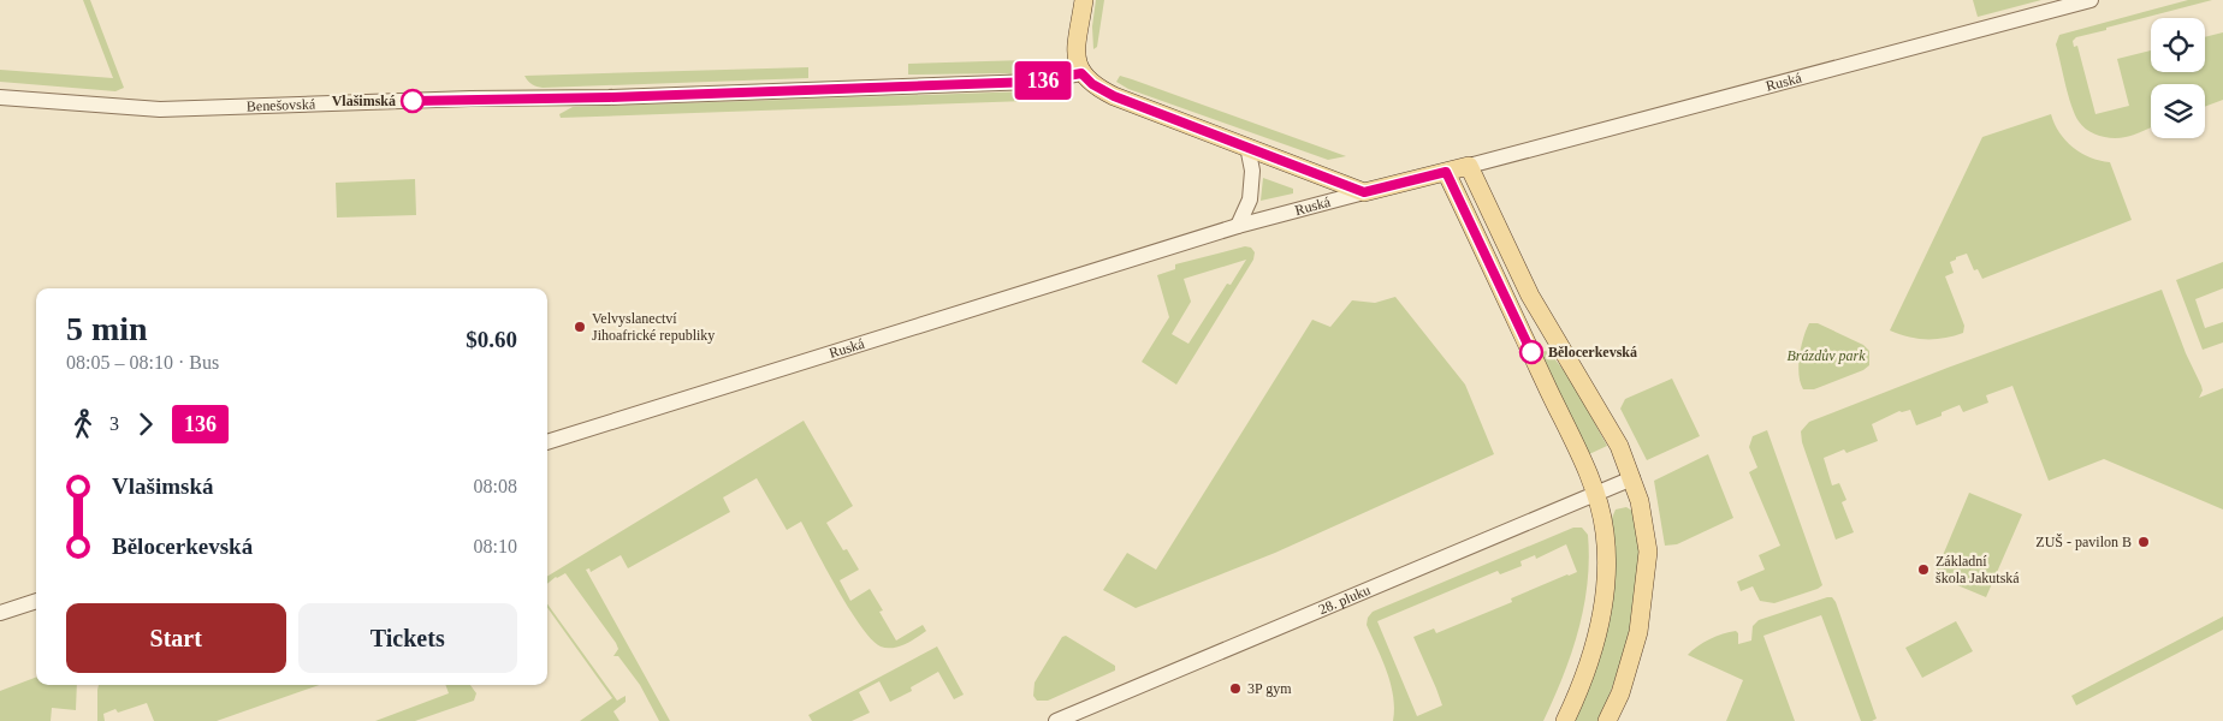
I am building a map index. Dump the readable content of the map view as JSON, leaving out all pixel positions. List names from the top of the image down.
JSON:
{
  "streets": {
    "main road": ["Ruská"],
    "street": ["Benešovská", "28. pluku"]
  },
  "parks": ["Brázdův park"],
  "places": [
    "Vlašimská",
    "Velvyslanectví Jihoafrické republiky",
    "Bělocerkevská",
    "ZUŠ - pavilon B",
    "Základní škola Jakutská",
    "3P gym"
  ],
  "lines": ["bus line 136"],
  "page": {
    "on_map": "136",
    "heading": ["5 min", "08:05 – 08:10 · Bus", "$0.60"],
    "legs": ["3", "136"],
    "list": [
      {
        "name": "Vlašimská",
        "value": "08:08"
      },
      {
        "name": "Bělocerkevská",
        "value": "08:10"
      }
    ],
    "buttons": ["Start", "Tickets"]
  }
}
